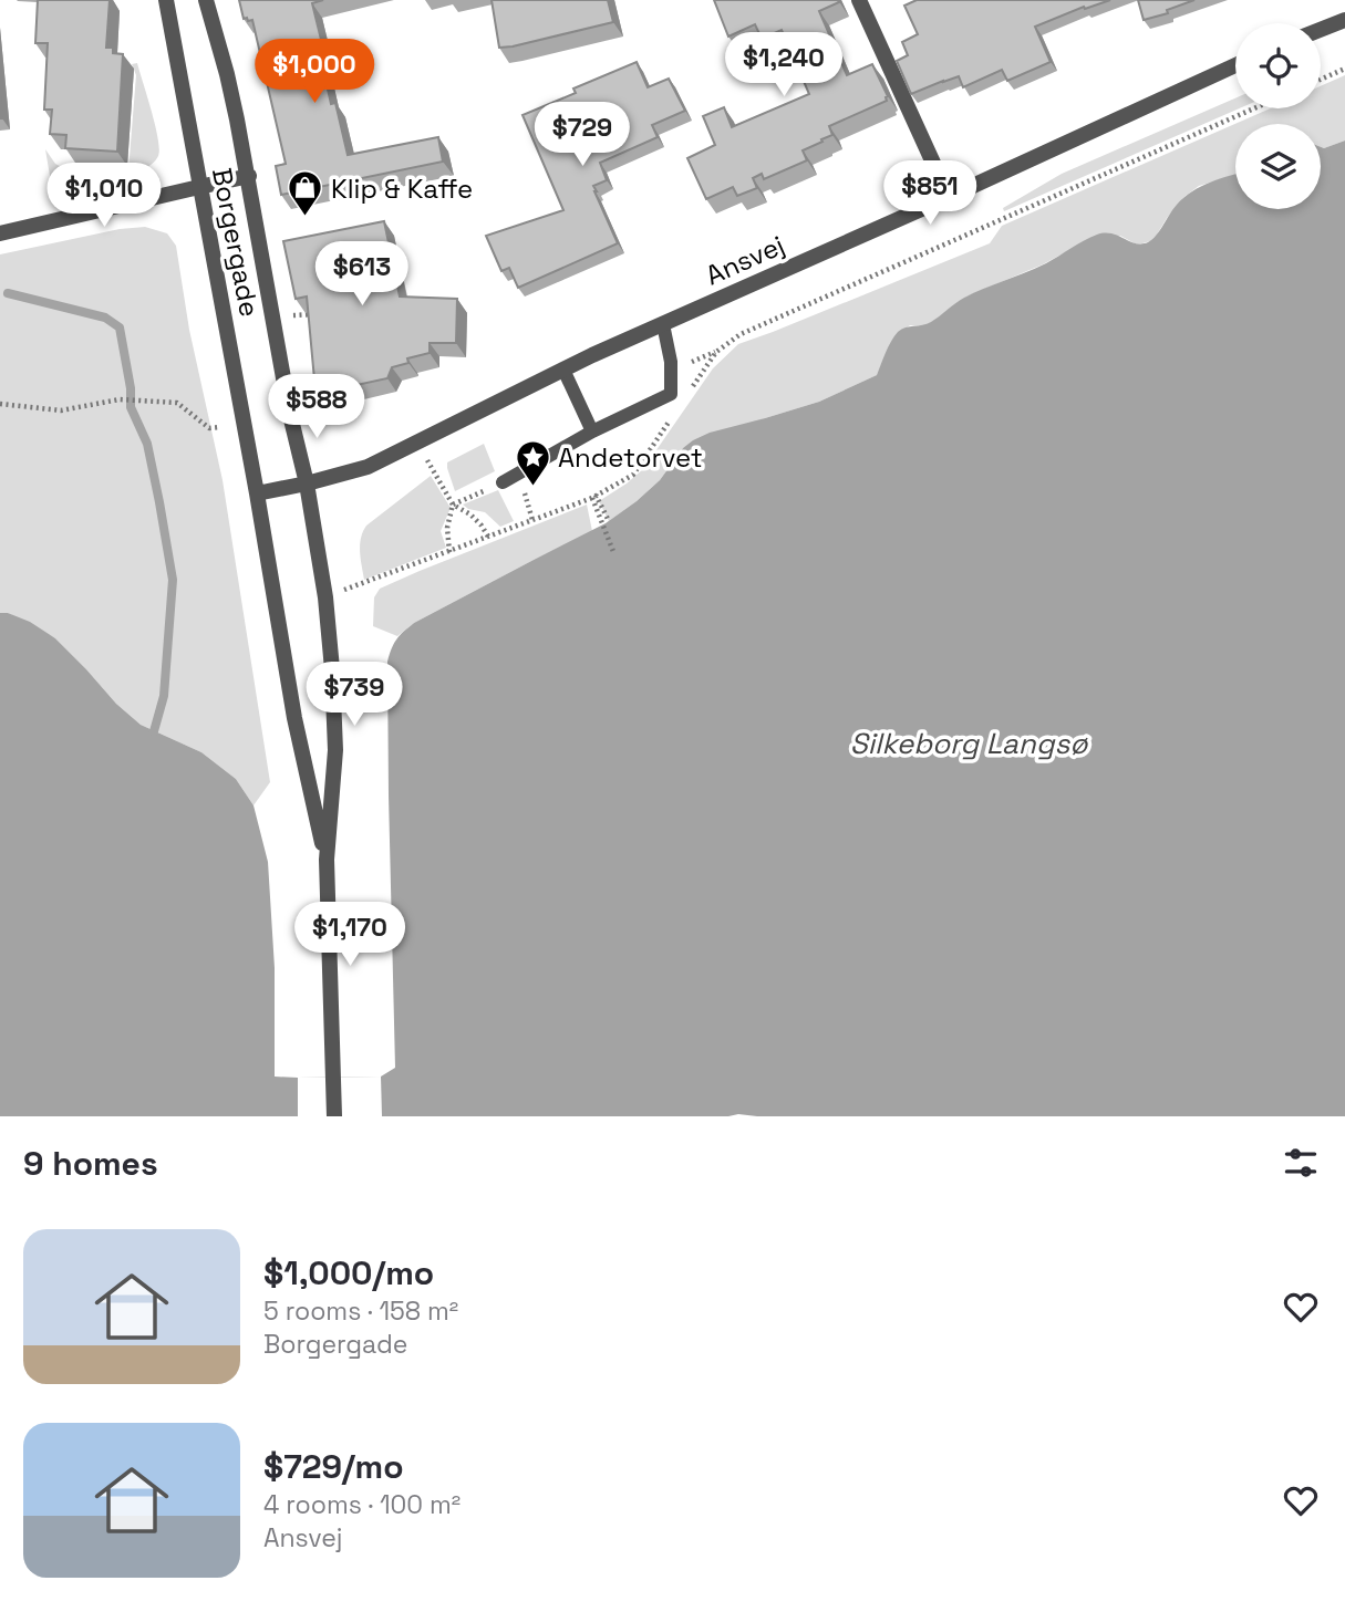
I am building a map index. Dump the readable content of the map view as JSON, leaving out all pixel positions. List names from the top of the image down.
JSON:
{
  "streets": {
    "street": ["Borgergade", "Ansvej"]
  },
  "crossings": [
    ["Borgergade", "Ansvej"]
  ],
  "water": ["Silkeborg Langsø"],
  "places": {
    "shop": ["Klip & Kaffe"],
    "place": ["Andetorvet"]
  },
  "page": {
    "price": [
      "$1,240",
      "$1,000",
      "$729",
      "$851",
      "$1,010",
      "$613",
      "$588",
      "$739",
      "$1,170"
    ],
    "heading": "9 homes",
    "list": [
      {
        "name": "$1,000/mo",
        "note": "5 rooms · 158 m² · Borgergade"
      },
      {
        "name": "$729/mo",
        "note": "4 rooms · 100 m² · Ansvej"
      }
    ]
  }
}
